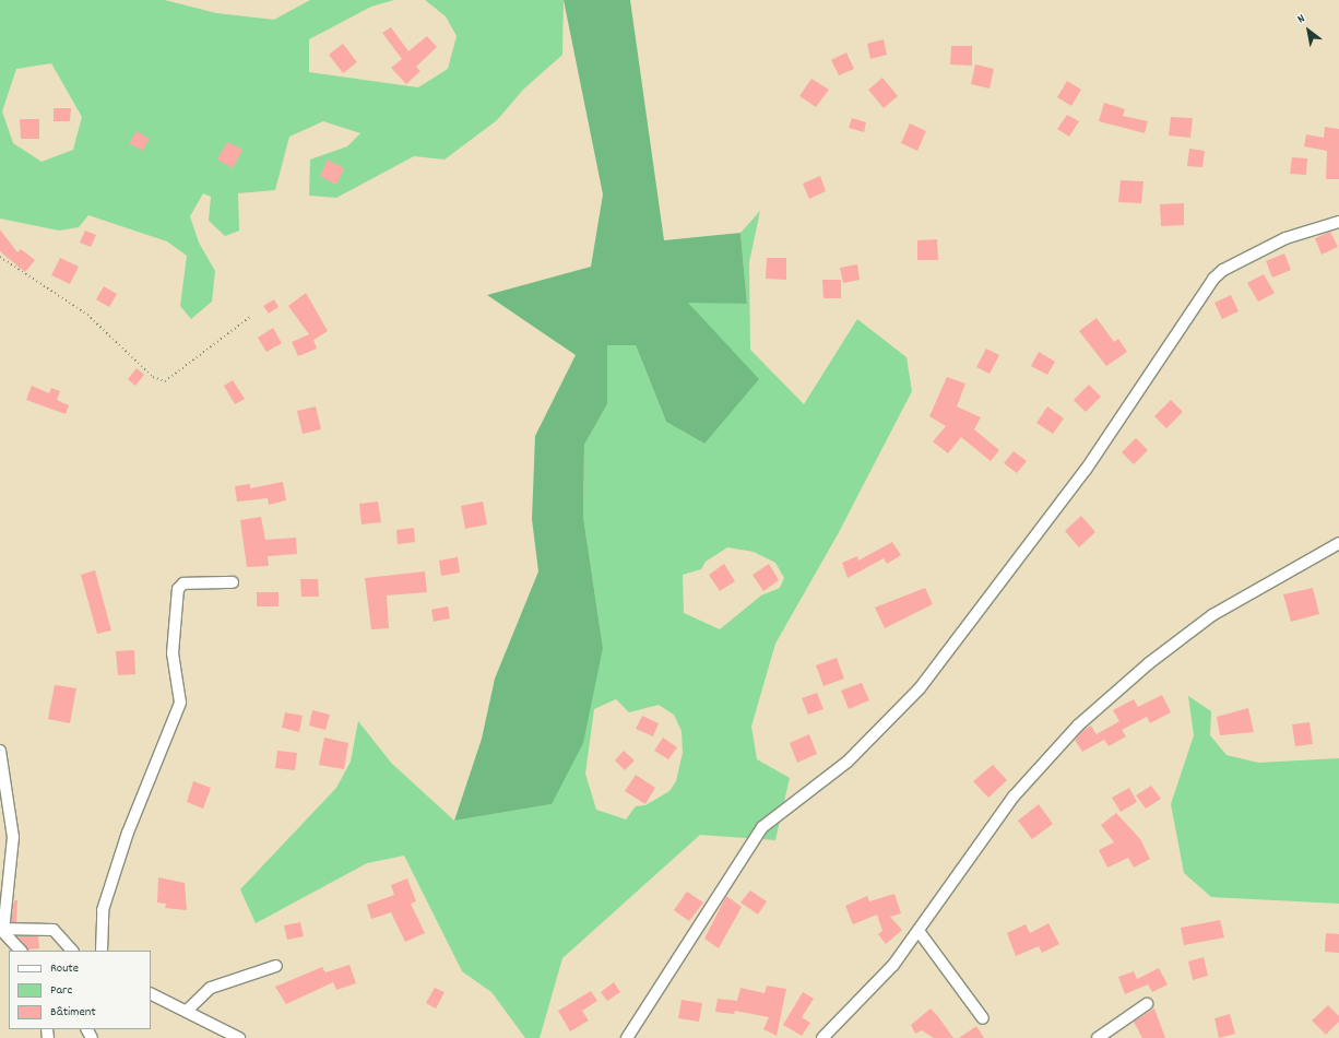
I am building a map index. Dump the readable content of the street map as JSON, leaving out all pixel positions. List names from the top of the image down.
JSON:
{
  "legend": ["Route", "Parc", "Bâtiment"],
  "north": "top left"
}
